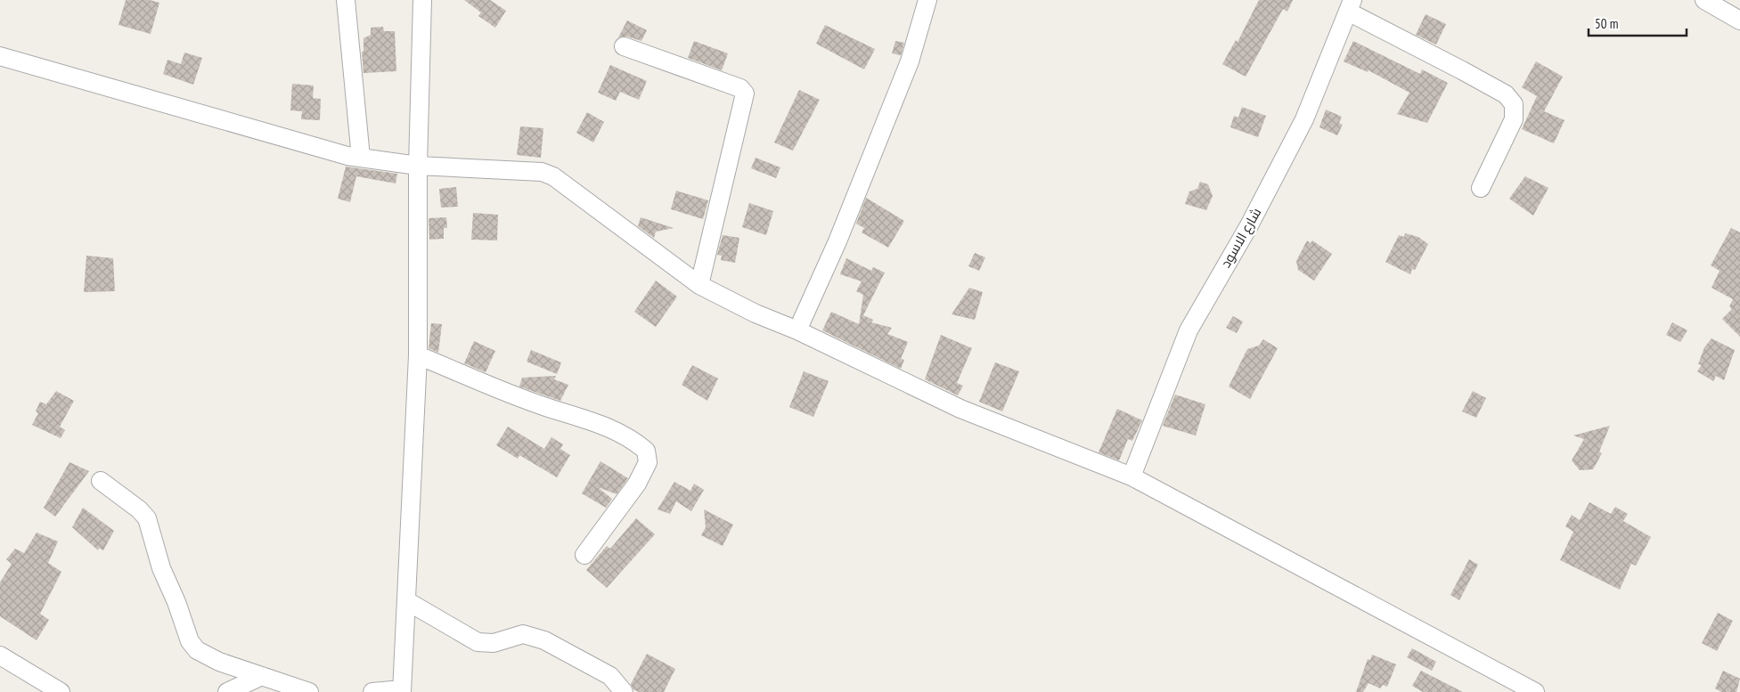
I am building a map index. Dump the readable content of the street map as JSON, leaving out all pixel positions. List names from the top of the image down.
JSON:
{
  "streets": {
    "street": ["شارع الاسود"]
  },
  "scale_bar": "50 m"
}
